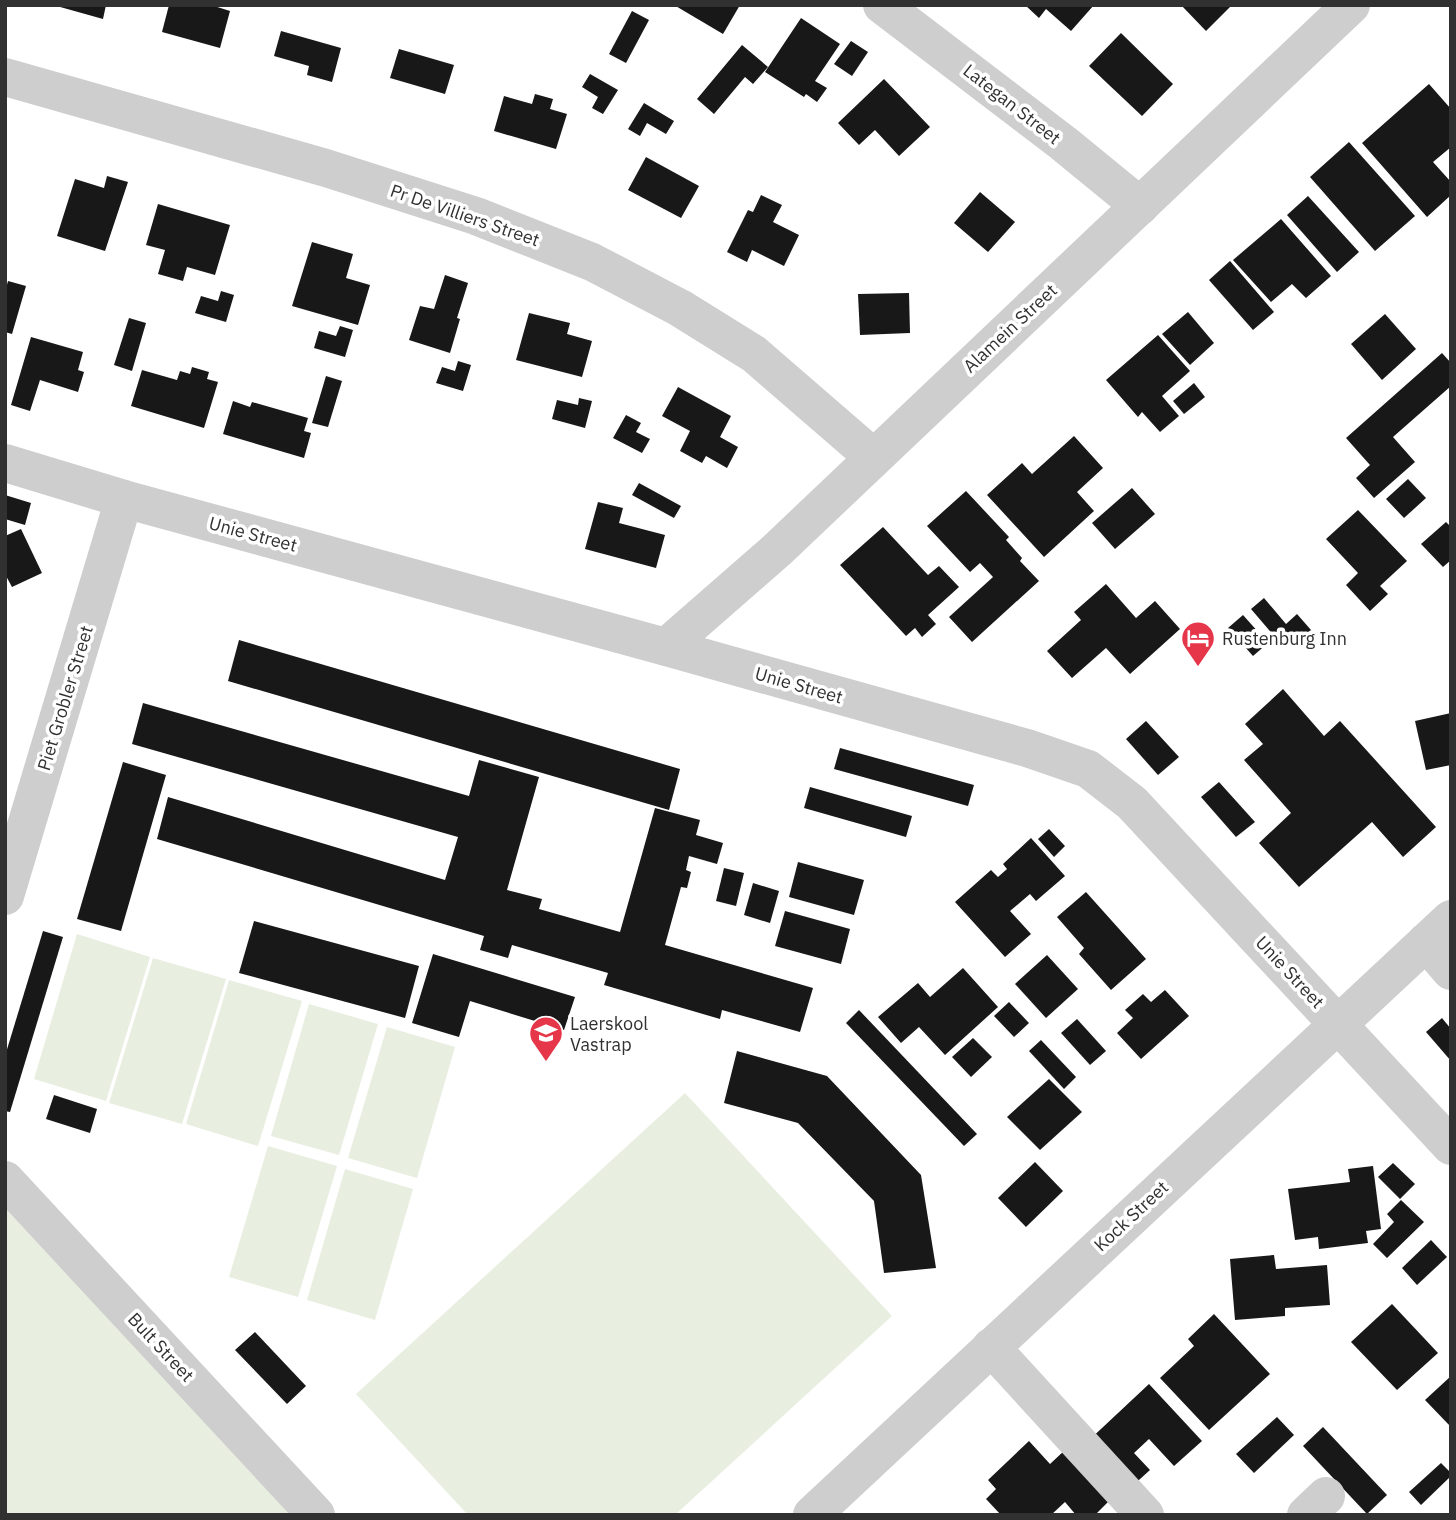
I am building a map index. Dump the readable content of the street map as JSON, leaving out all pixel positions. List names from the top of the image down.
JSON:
{
  "streets": {
    "street": [
      "Lategan Street",
      "Pr De Villiers Street",
      "Alamein Street",
      "Unie Street",
      "Piet Grobler Street",
      "Kock Street",
      "Bult Street"
    ]
  },
  "crossings": [
    ["Lategan Street", "Alamein Street"],
    ["Pr De Villiers Street", "Alamein Street"],
    ["Alamein Street", "Unie Street"],
    ["Unie Street", "Piet Grobler Street"],
    ["Unie Street", "Kock Street"]
  ],
  "places": {
    "hotel": ["Rustenburg Inn"],
    "school or university": ["Laerskool Vastrap"]
  }
}
